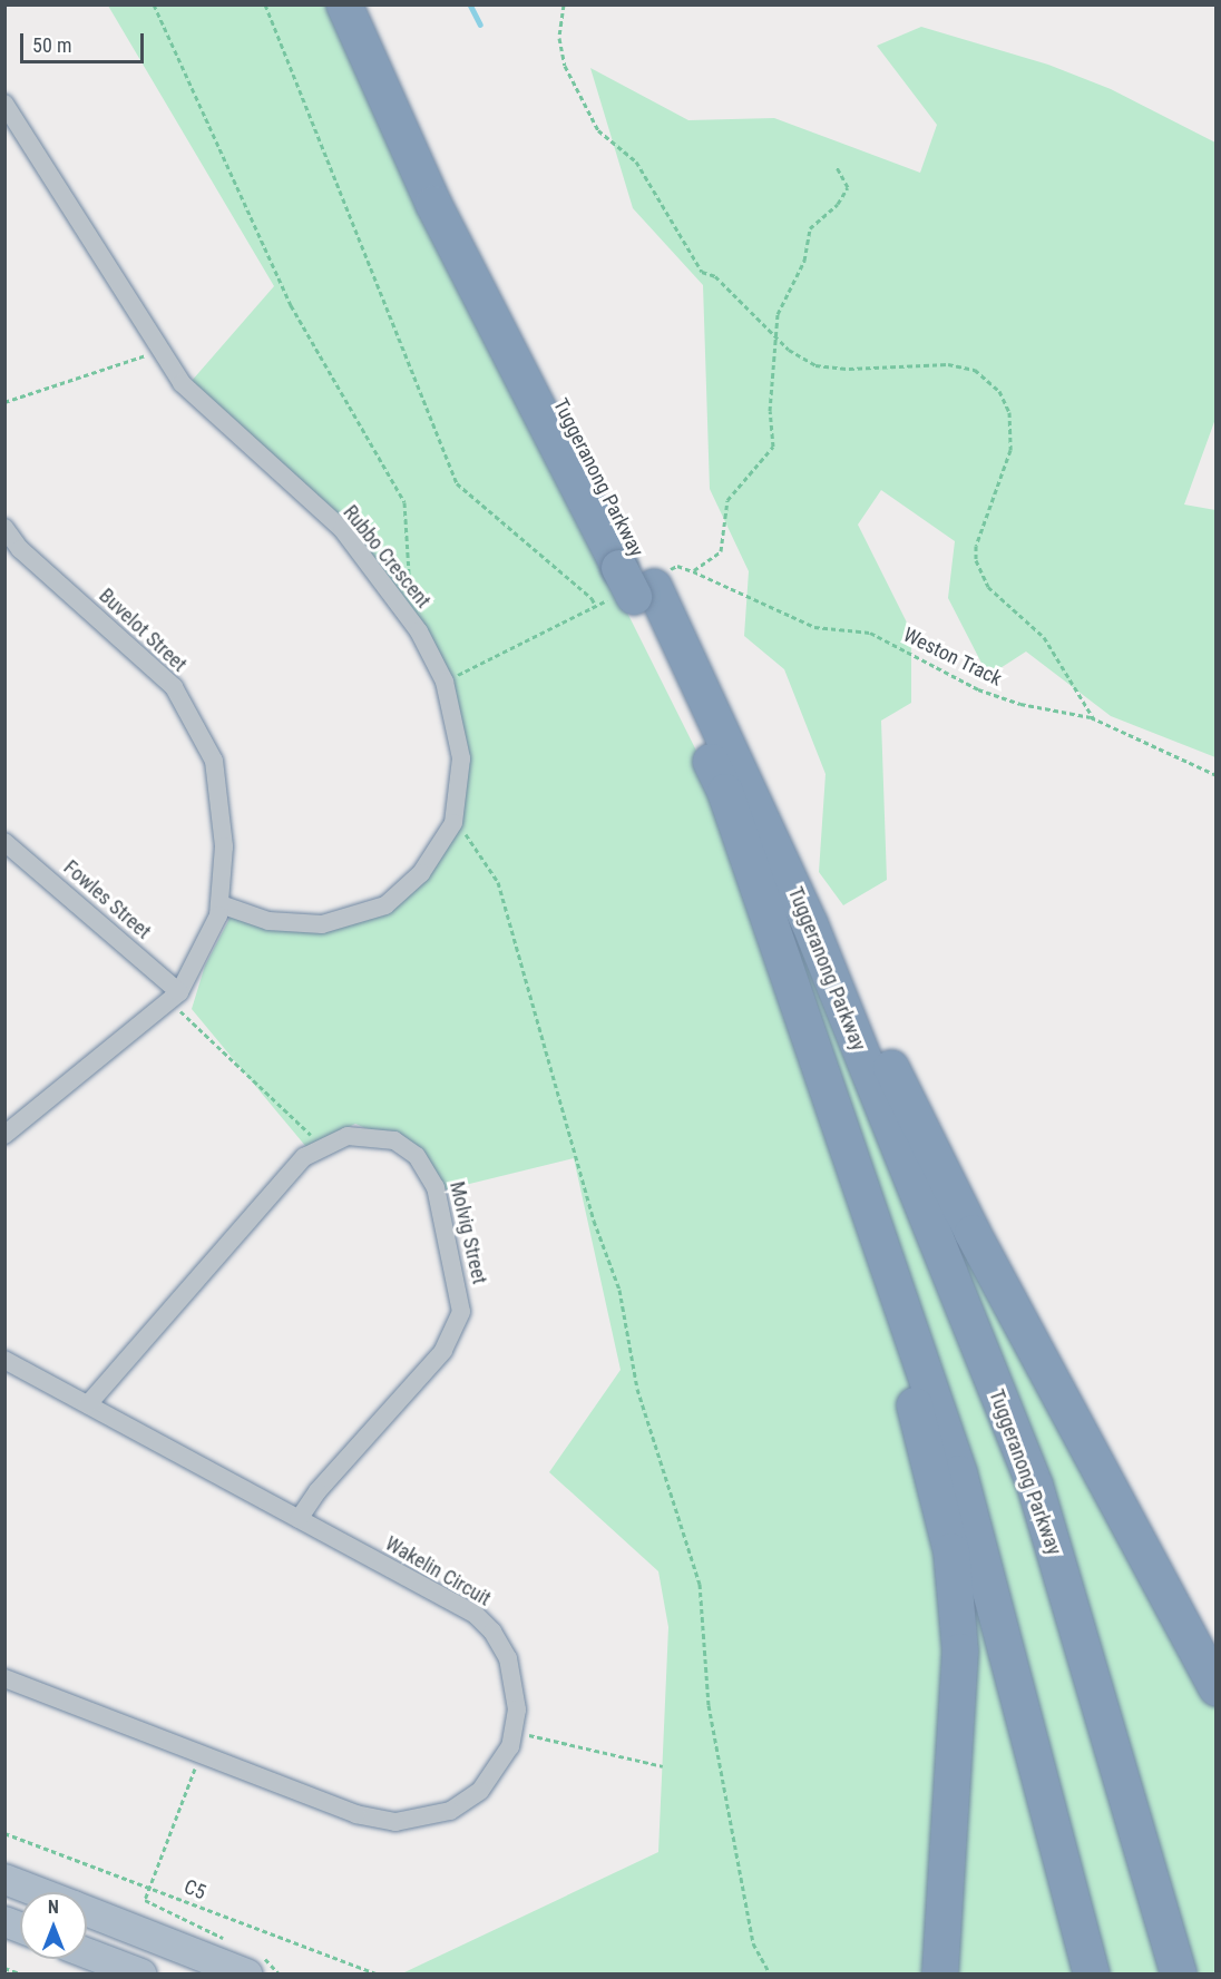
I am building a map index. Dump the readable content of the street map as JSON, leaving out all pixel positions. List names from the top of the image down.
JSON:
{
  "streets": {
    "highway": ["Tuggeranong Parkway"],
    "street": [
      "Rubbo Crescent",
      "Buvelot Street",
      "Fowles Street",
      "Molvig Street",
      "Wakelin Circuit"
    ],
    "path": ["Weston Track", "C5"]
  },
  "crossings": [
    ["Tuggeranong Parkway", "Weston Track"],
    ["Rubbo Crescent", "Buvelot Street"],
    ["Buvelot Street", "Fowles Street"],
    ["Molvig Street", "Wakelin Circuit"]
  ],
  "scale_bar": "50 m",
  "north": "top"
}
